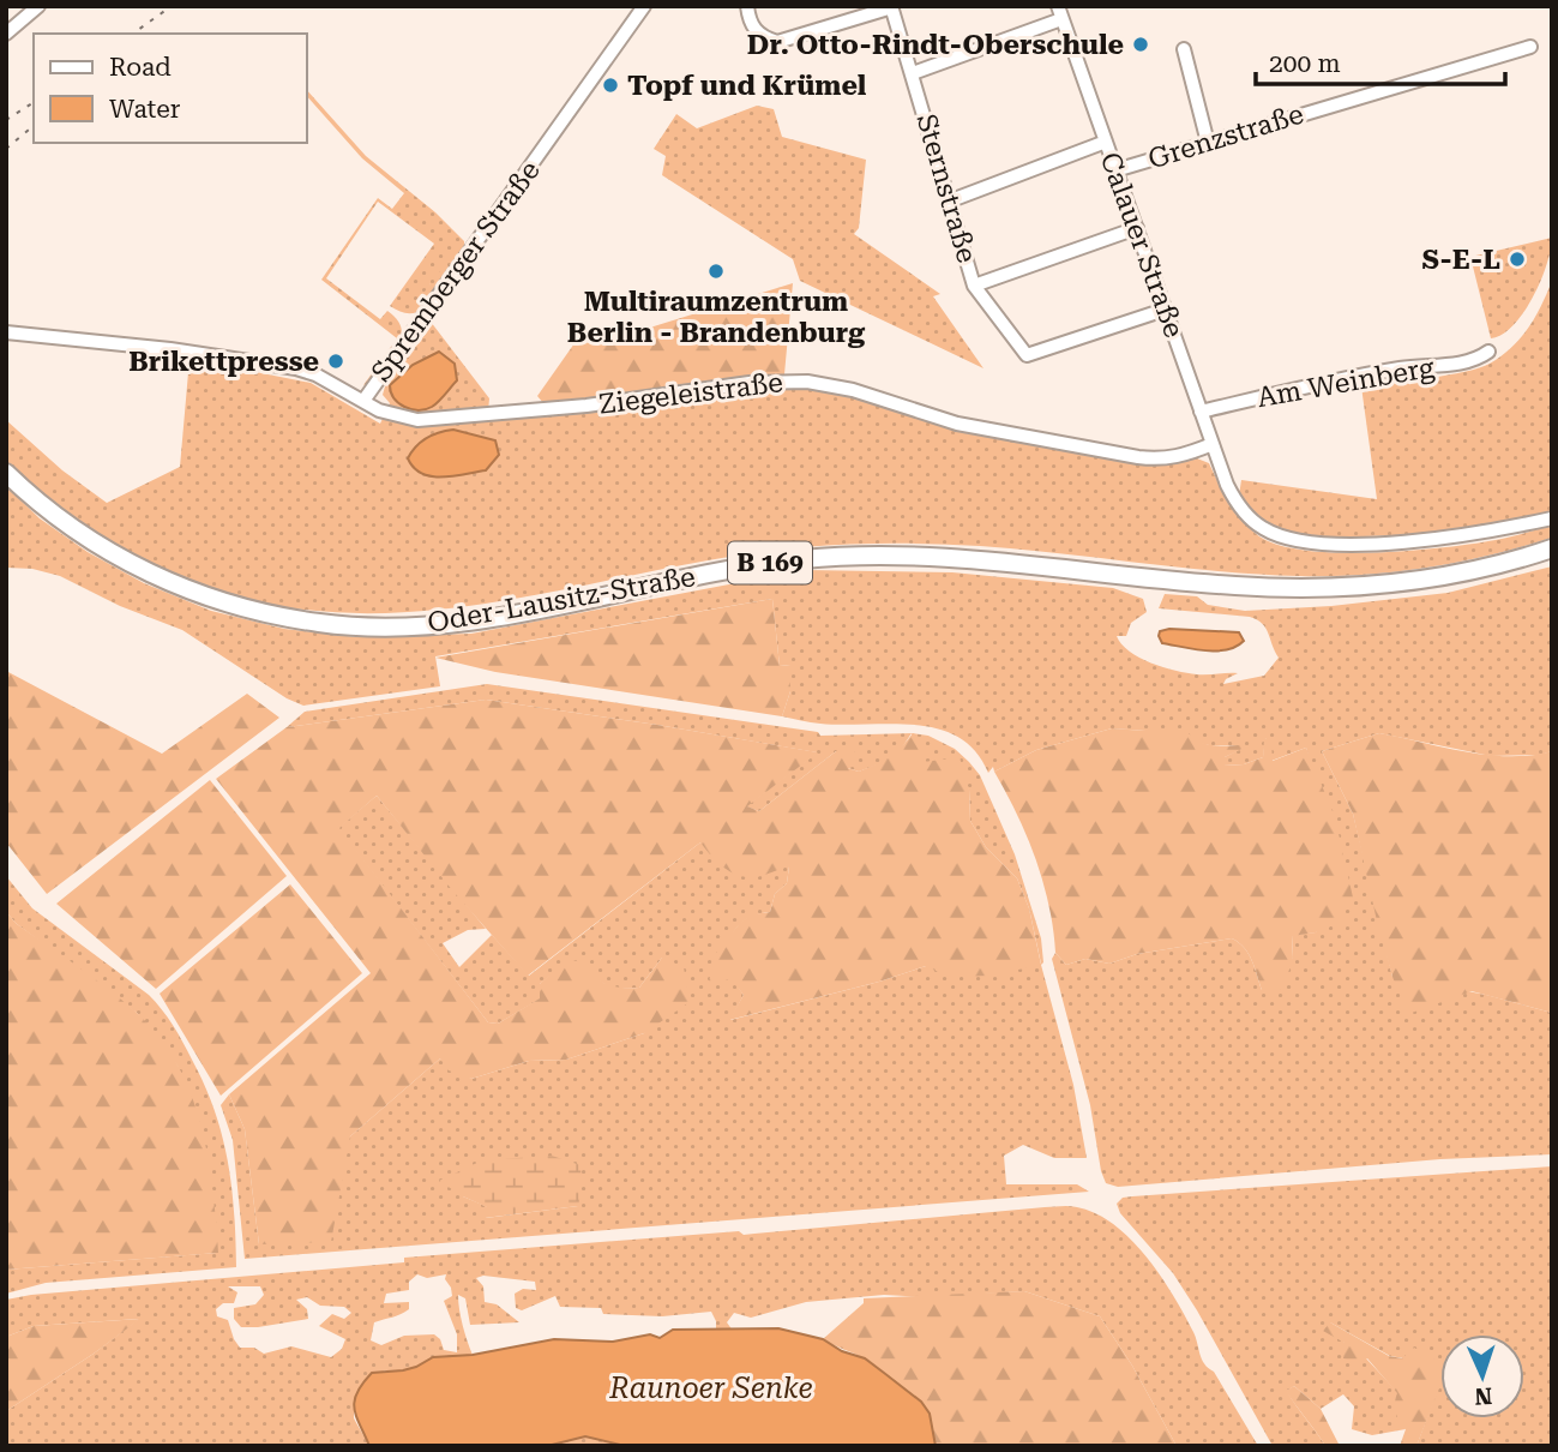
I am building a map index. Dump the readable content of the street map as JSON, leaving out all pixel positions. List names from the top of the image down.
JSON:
{
  "streets": {
    "highway": ["B 169", "Oder-Lausitz-Straße"],
    "street": [
      "Grenzstraße",
      "Sternstraße",
      "Calauer Straße",
      "Spremberger Straße",
      "Am Weinberg",
      "Ziegeleistraße"
    ]
  },
  "crossings": [
    ["Grenzstraße", "Calauer Straße"],
    ["Sternstraße", "Calauer Straße"],
    ["Calauer Straße", "Am Weinberg"],
    ["Calauer Straße", "Ziegeleistraße"],
    ["Spremberger Straße", "Ziegeleistraße"]
  ],
  "water": ["Raunoer Senke"],
  "places": [
    "Dr. Otto-Rindt-Oberschule",
    "Topf und Krümel",
    "S-E-L",
    "Multiraumzentrum Berlin - Brandenburg",
    "Brikettpresse"
  ],
  "legend": ["Road", "Water"],
  "scale_bar": "200 m",
  "north": "bottom"
}
